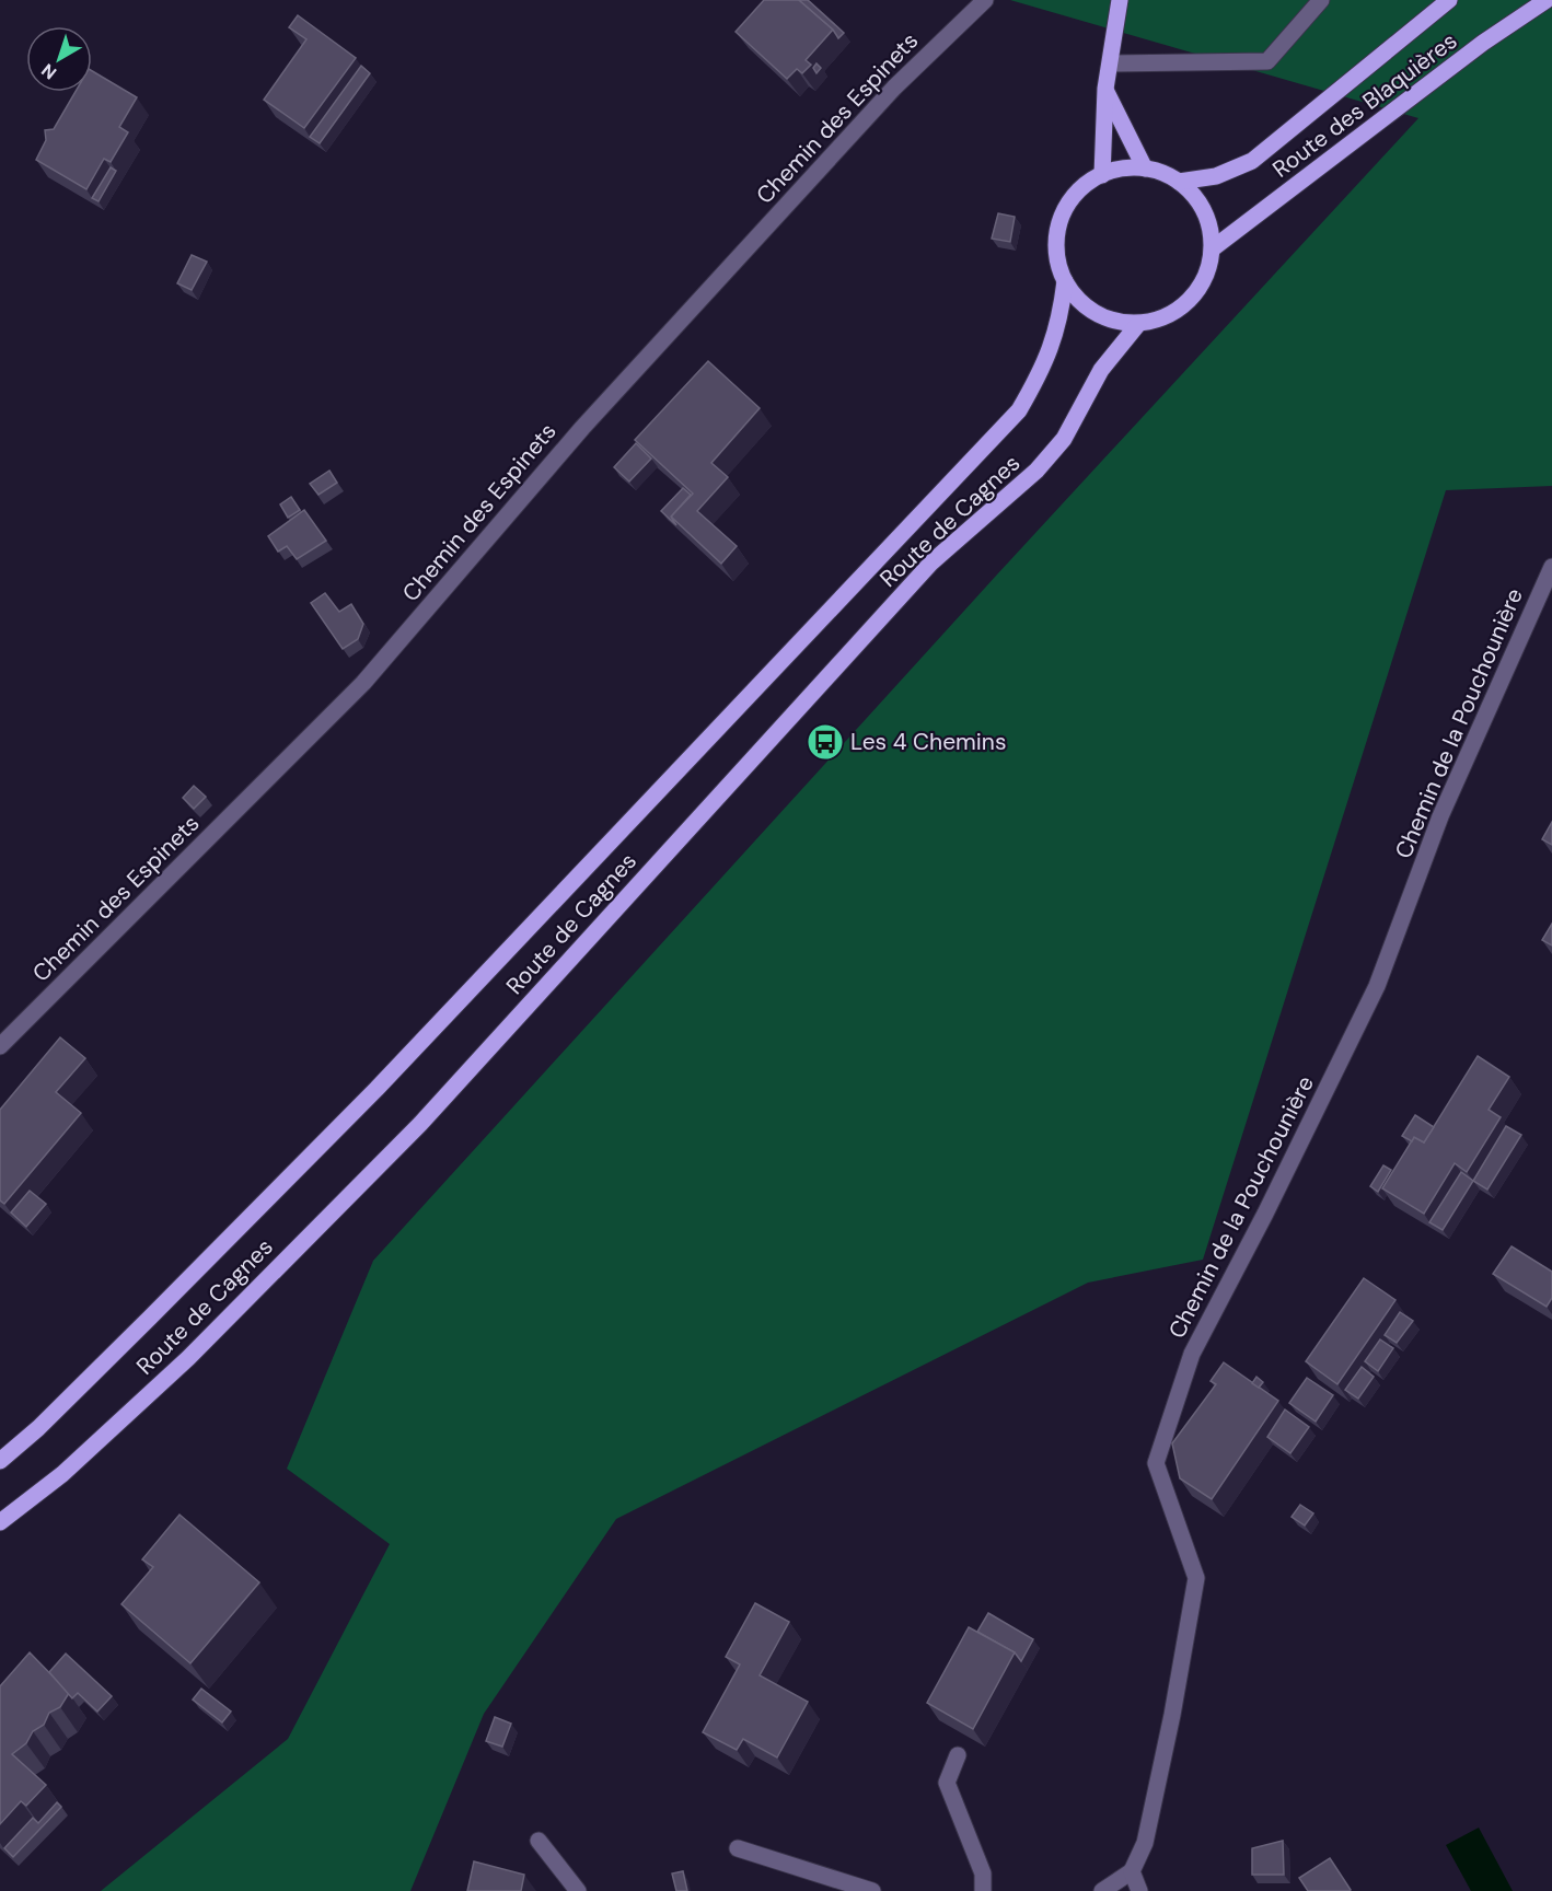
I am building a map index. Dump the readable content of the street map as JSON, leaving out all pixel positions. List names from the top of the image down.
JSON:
{
  "streets": {
    "main road": ["Route des Blaquières", "Route de Cagnes"],
    "street": ["Chemin des Espinets", "Chemin de la Pouchounière"]
  },
  "crossings": [
    ["Route des Blaquières", "Route de Cagnes"]
  ],
  "places": {
    "bus stop": ["Les 4 Chemins"]
  },
  "north": "bottom left"
}
